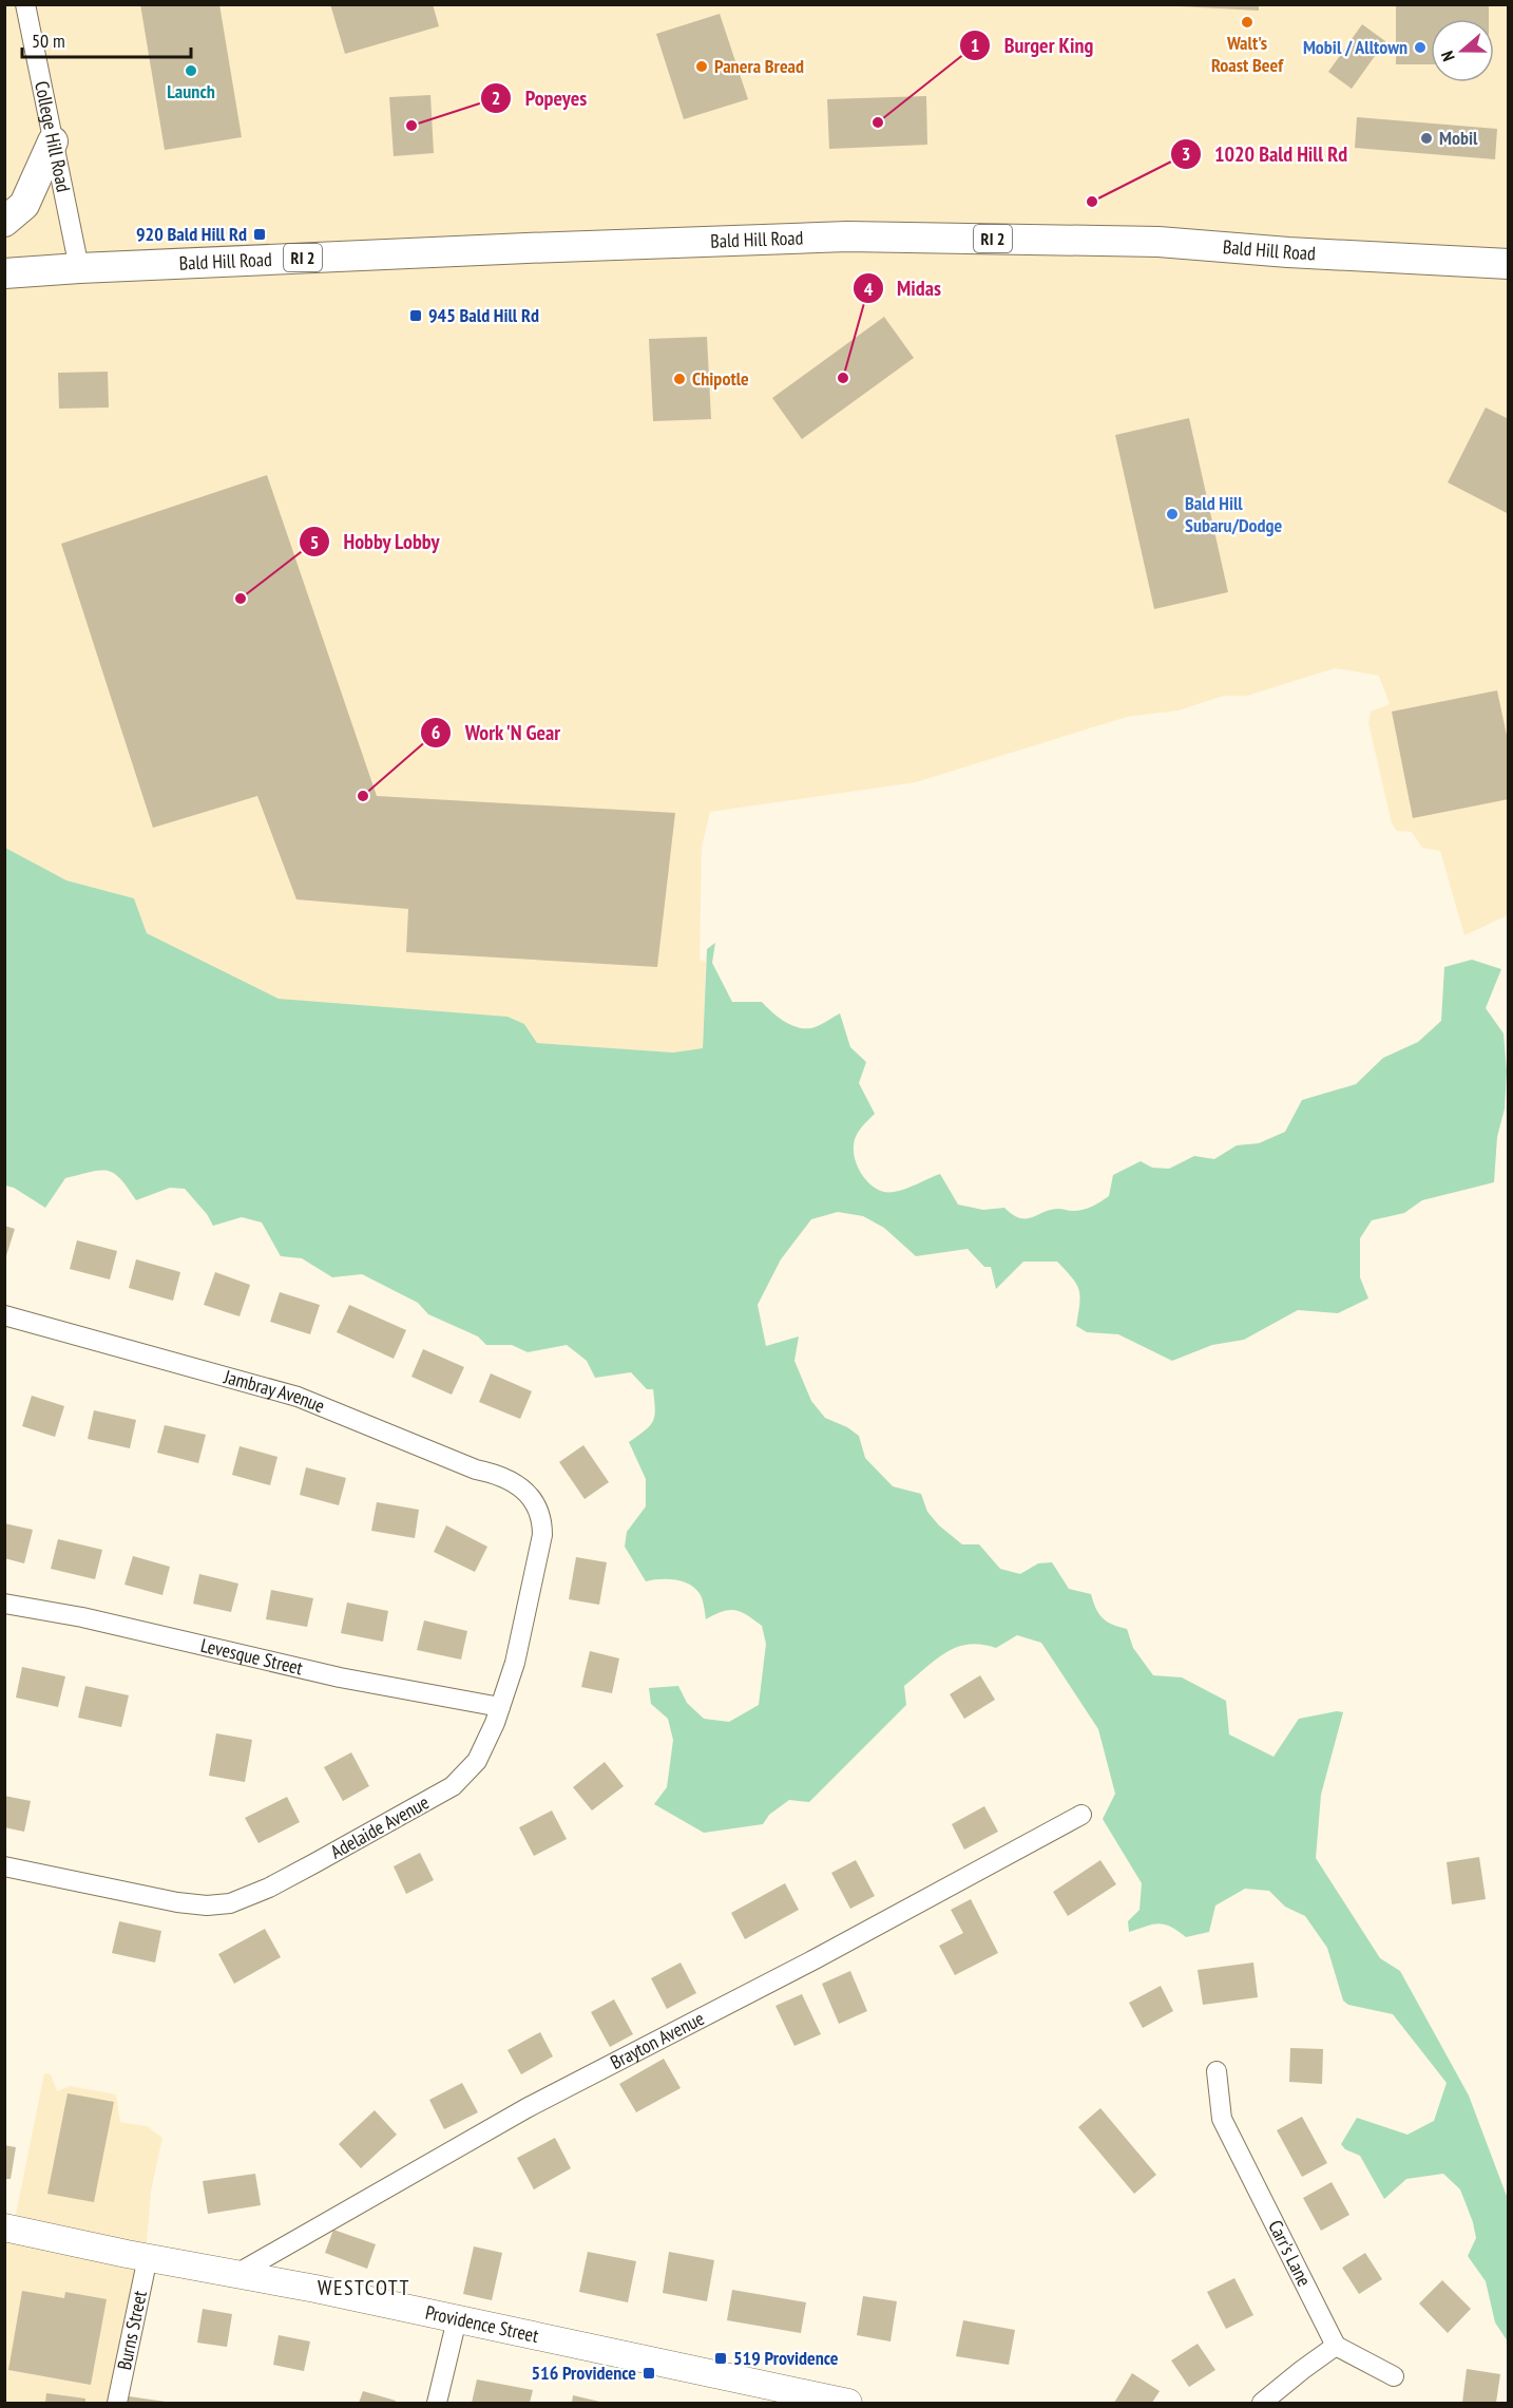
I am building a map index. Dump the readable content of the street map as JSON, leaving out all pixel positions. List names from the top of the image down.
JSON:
{
  "streets": {
    "main road": ["RI 2", "Bald Hill Road", "Providence Street"],
    "street": [
      "College Hill Road",
      "Jambray Avenue",
      "Levesque Street",
      "Adelaide Avenue",
      "Brayton Avenue",
      "Carr's Lane",
      "Burns Street"
    ]
  },
  "crossings": [
    ["College Hill Road", "Bald Hill Road"],
    ["Jambray Avenue", "Adelaide Avenue"],
    ["Levesque Street", "Adelaide Avenue"],
    ["Brayton Avenue", "Providence Street"],
    ["Providence Street", "Burns Street"]
  ],
  "districts": ["WESTCOTT"],
  "places": {
    "other": [
      "Walt's Roast Beef",
      "Mobil / Alltown",
      "Panera Bread",
      "Launch",
      "Burger King",
      "Popeyes",
      "Mobil",
      "1020 Bald Hill Rd",
      "Midas",
      "Chipotle",
      "Bald Hill Subaru/Dodge",
      "Hobby Lobby",
      "Work 'N Gear"
    ],
    "transit": [
      "920 Bald Hill Rd",
      "945 Bald Hill Rd",
      "519 Providence",
      "516 Providence"
    ]
  },
  "scale_bar": "50 m",
  "north": "left"
}
